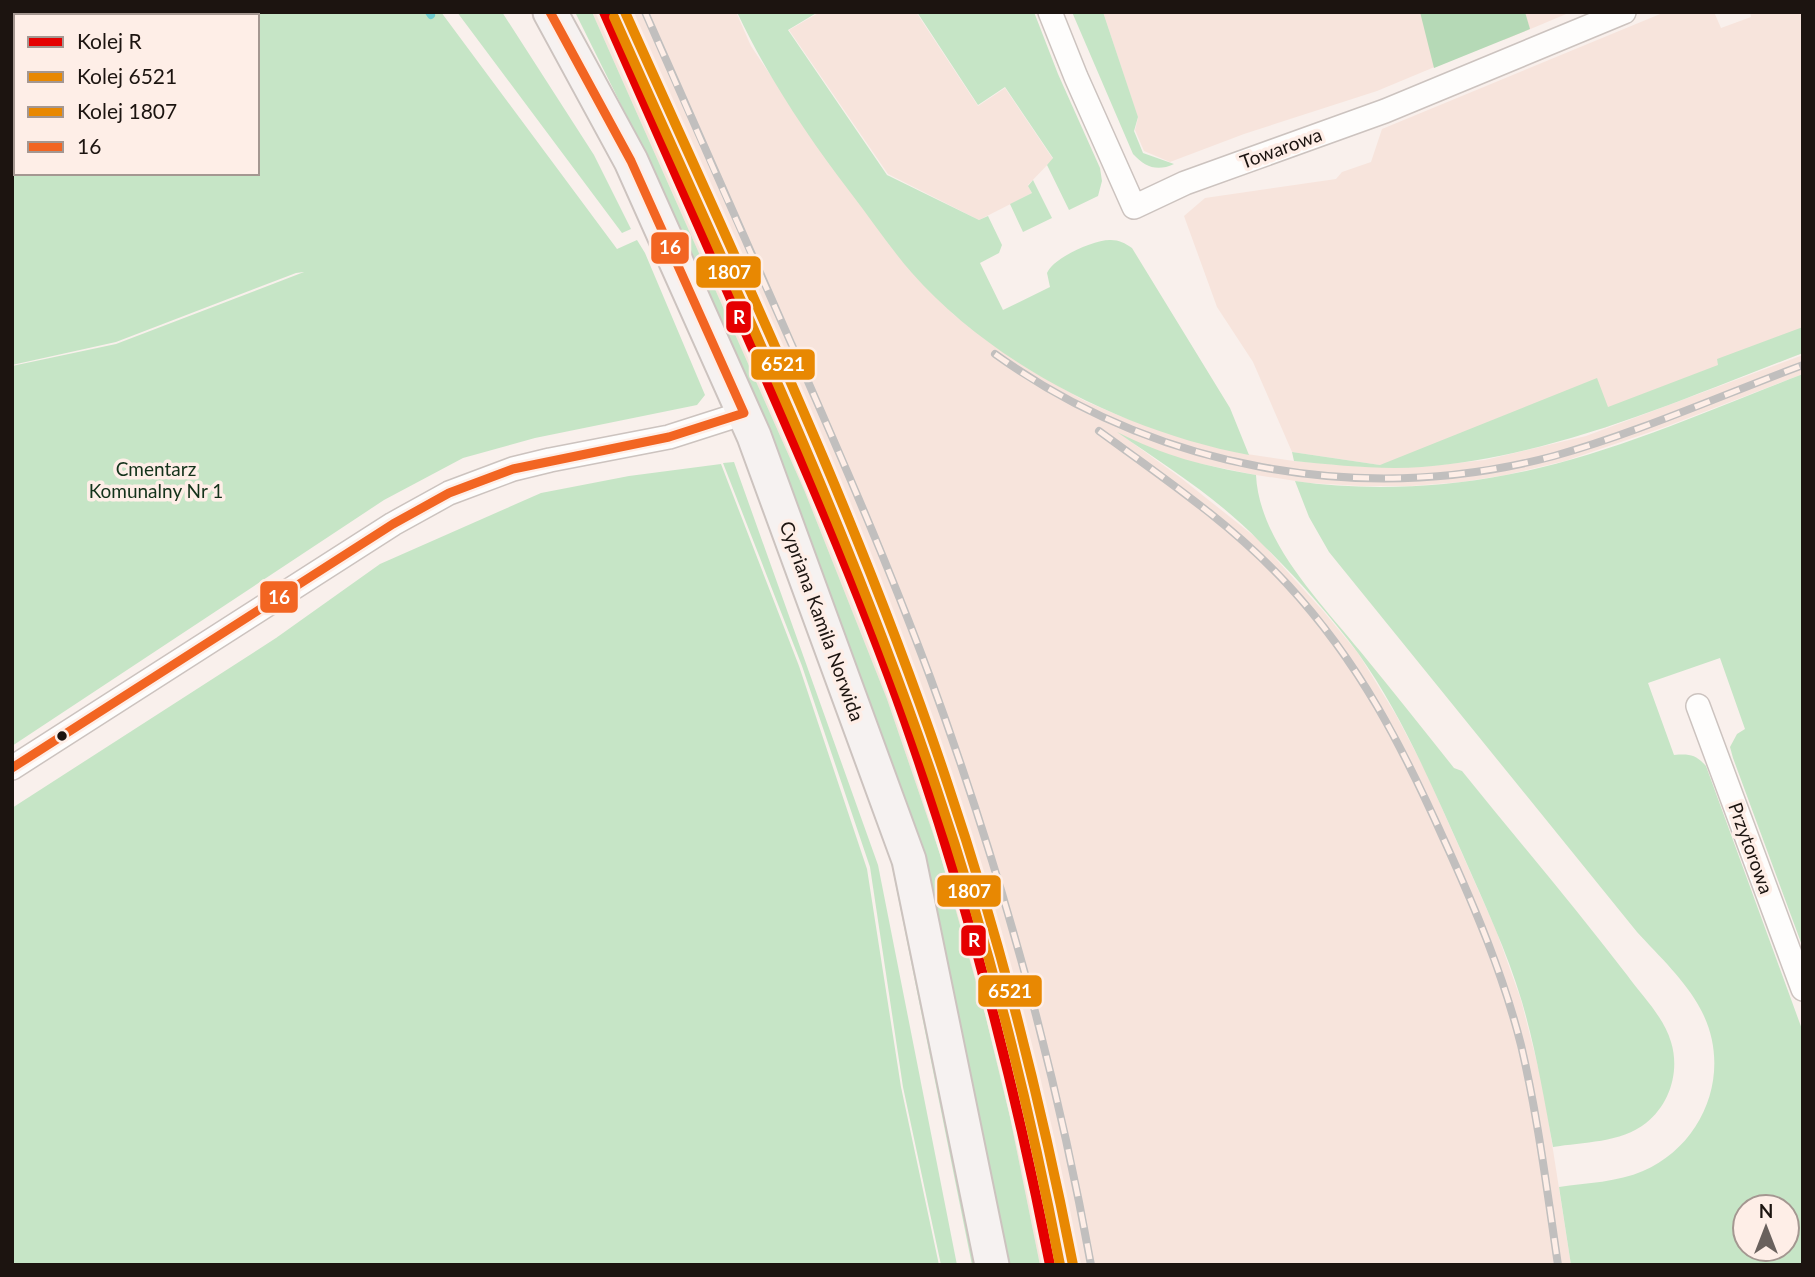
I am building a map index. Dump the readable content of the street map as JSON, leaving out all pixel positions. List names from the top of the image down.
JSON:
{
  "streets": {
    "street": ["Towarowa", "Cypriana Kamila Norwida", "Przytorowa"]
  },
  "parks": ["Cmentarz Komunalny Nr 1"],
  "lines": [
    "rail line R",
    "rail line 6521",
    "transit line 16",
    "rail line 1807"
  ],
  "legend": [
    "Kolej R",
    "Kolej 6521",
    "Kolej 1807",
    "16"
  ],
  "north": "top"
}
